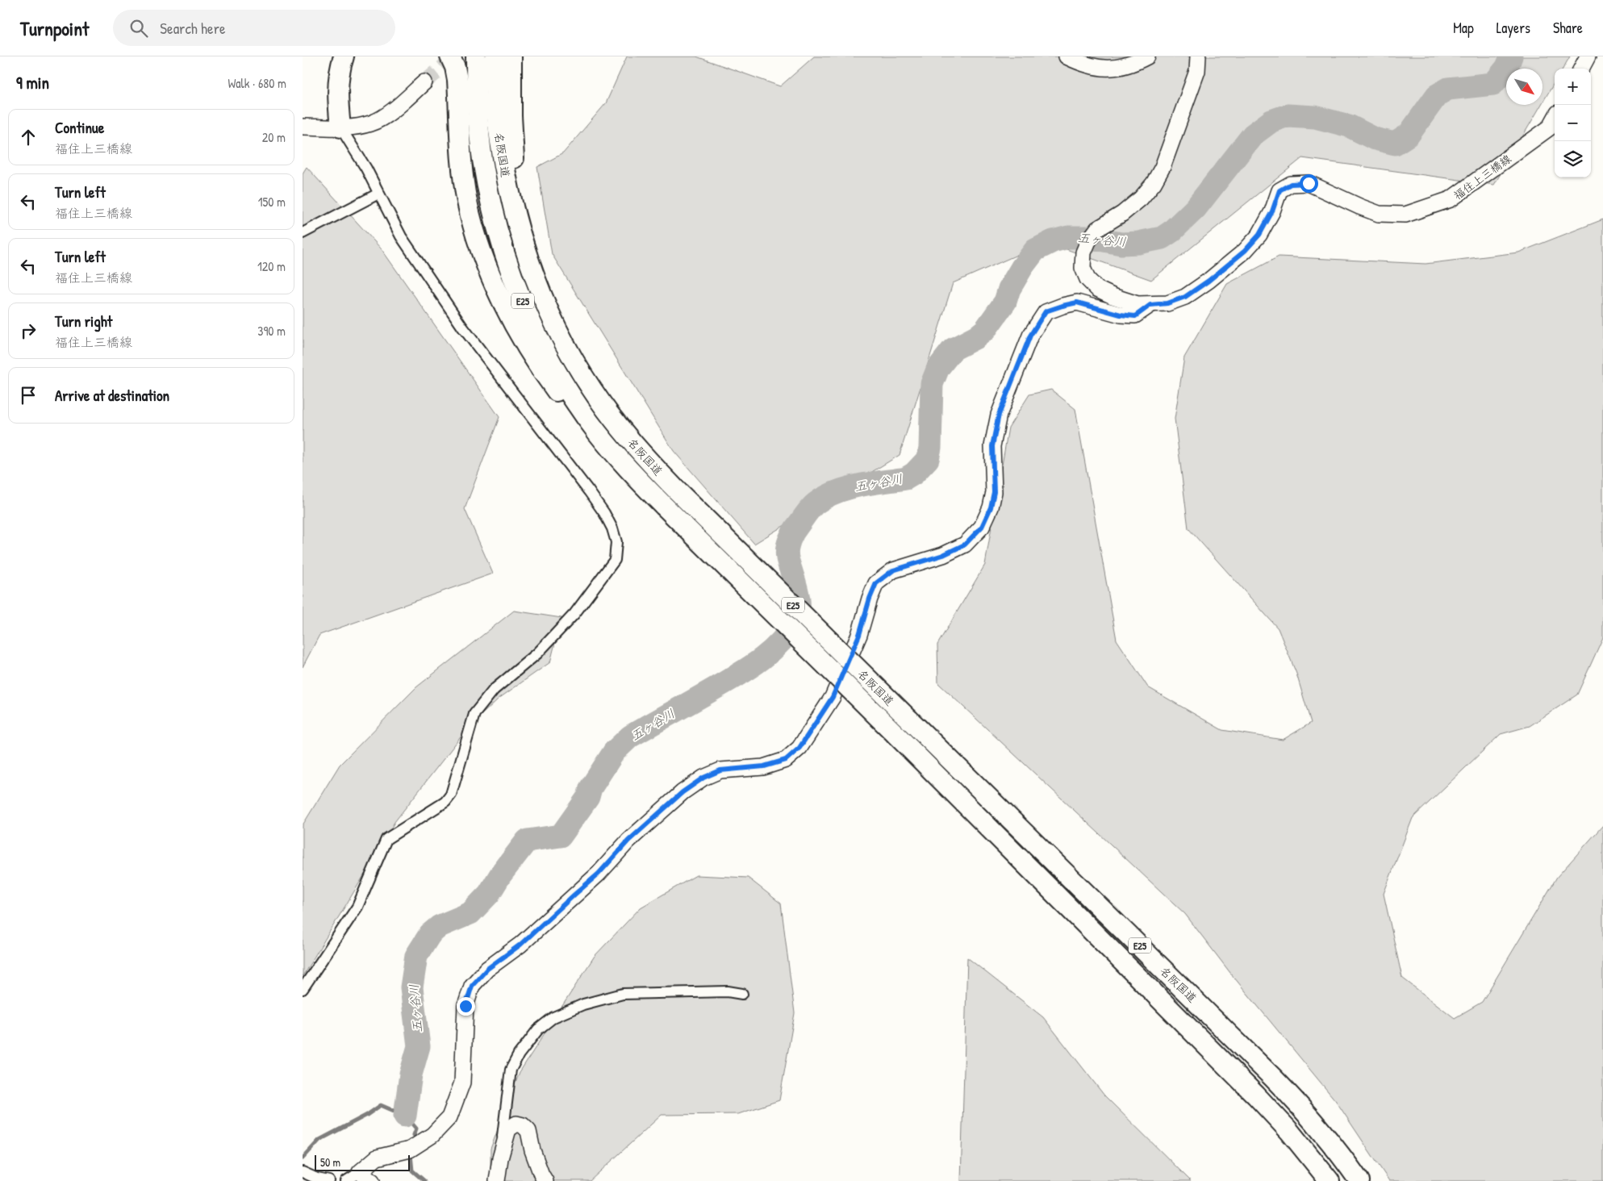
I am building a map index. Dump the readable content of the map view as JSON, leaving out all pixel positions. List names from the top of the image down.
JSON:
{
  "streets": {
    "highway": ["名阪国道", "E25"],
    "main road": ["福住上三橋線"]
  },
  "water": ["五ヶ谷川"],
  "scale_bar": "50 m",
  "north": "bottom right",
  "page": {
    "header": "Turnpoint",
    "search": "Search here",
    "nav": ["Map", "Layers", "Share"],
    "heading": ["9 min", "Walk · 680 m"],
    "map_buttons": ["+", "−"],
    "list": [
      ["Continue", "福住上三橋線", "20 m"],
      ["Turn left", "福住上三橋線", "150 m"],
      ["Turn left", "福住上三橋線", "120 m"],
      ["Turn right", "福住上三橋線", "390 m"],
      "Arrive at destination"
    ],
    "scale": "50 m"
  }
}
